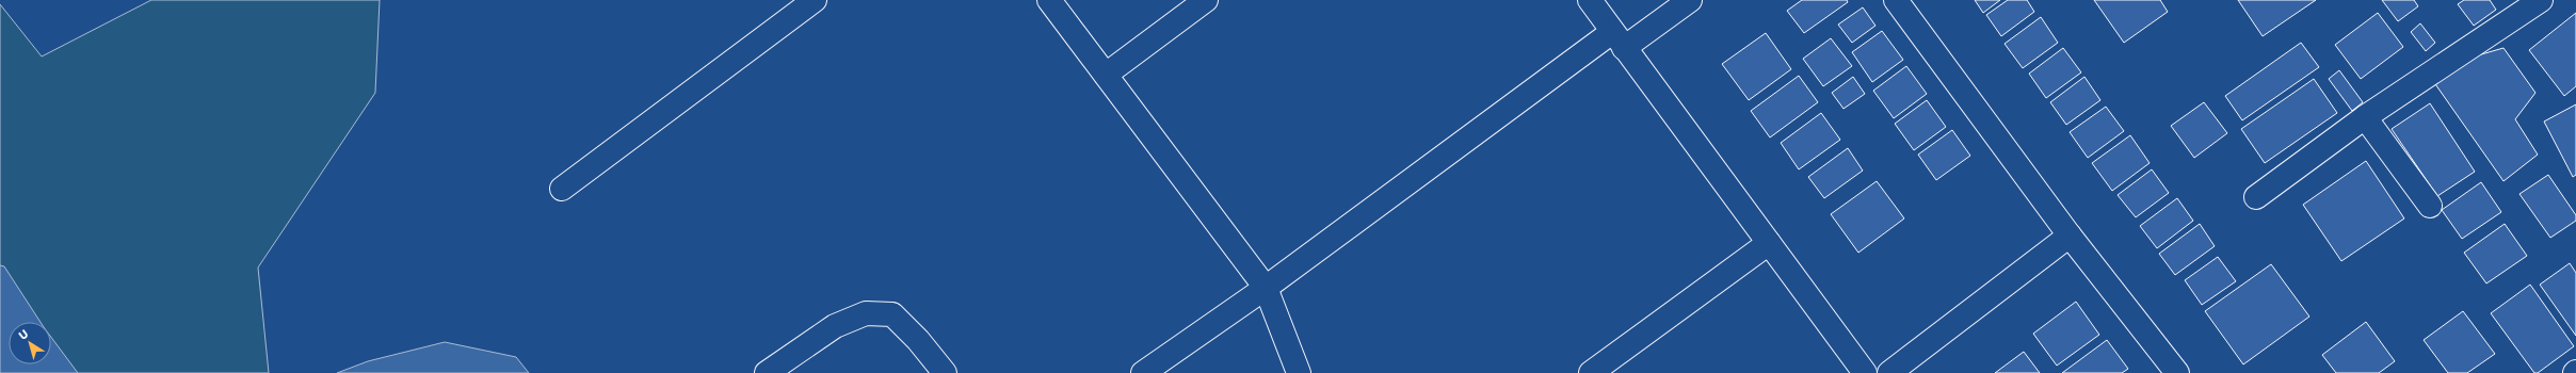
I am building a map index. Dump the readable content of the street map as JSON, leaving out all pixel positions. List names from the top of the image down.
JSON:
{
  "north": "top left"
}
